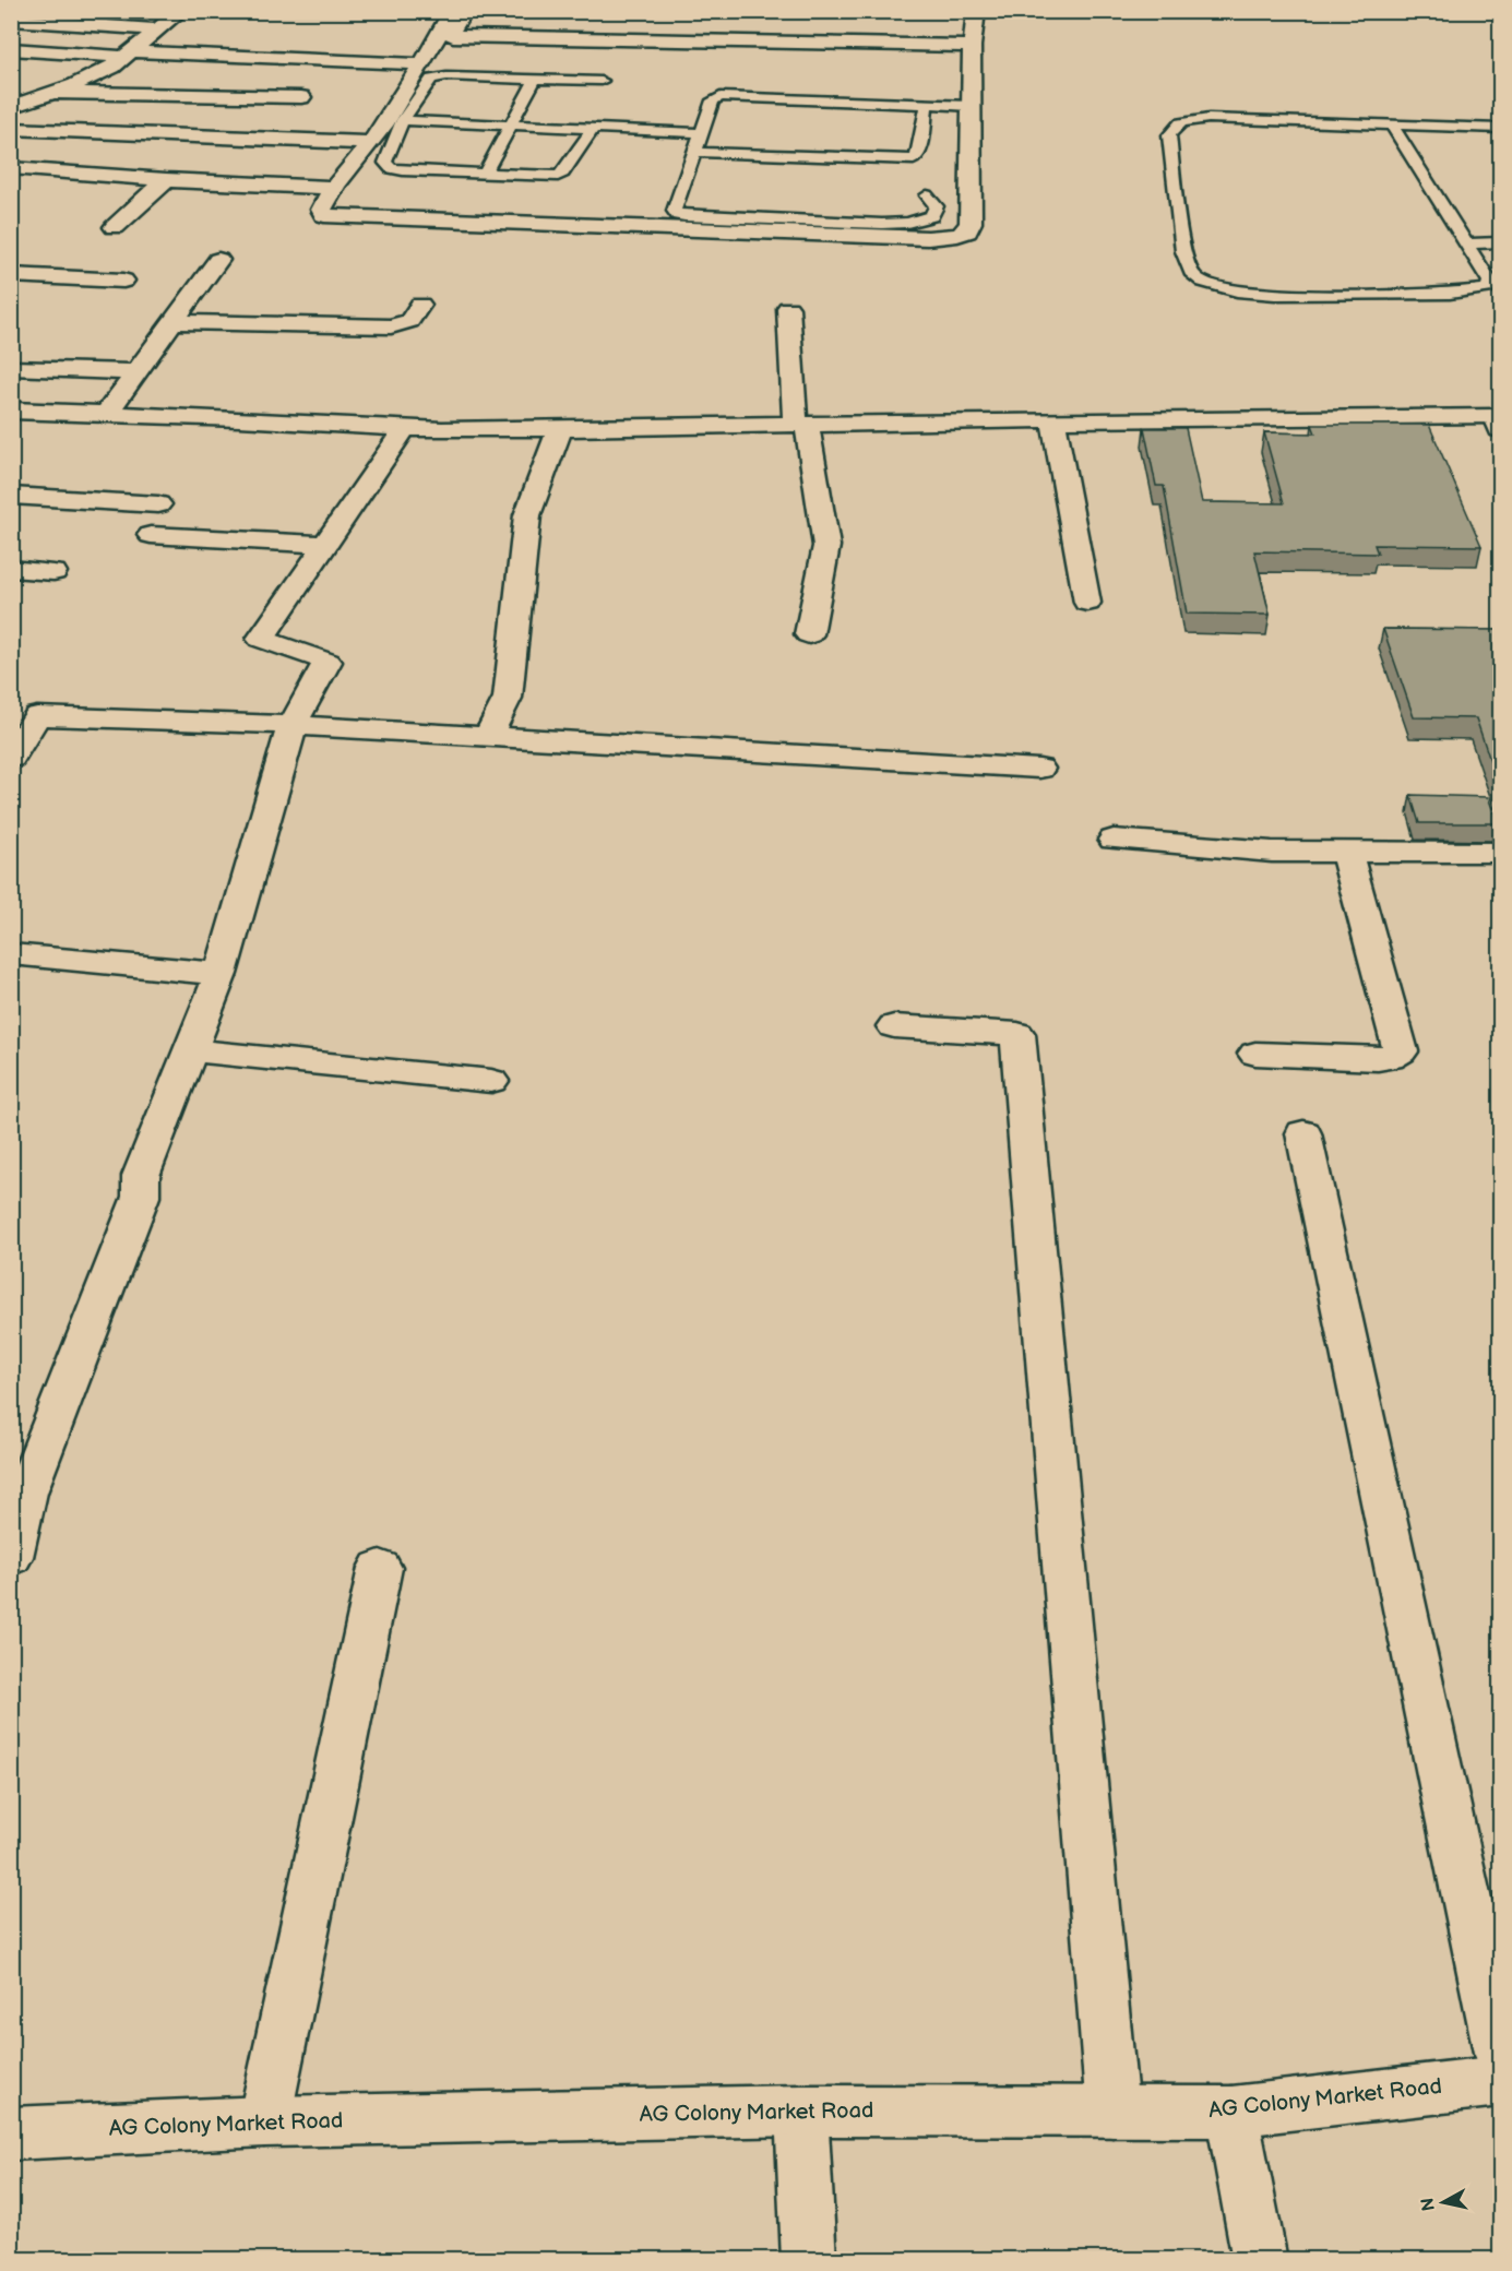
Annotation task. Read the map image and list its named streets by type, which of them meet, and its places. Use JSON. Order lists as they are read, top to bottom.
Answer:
{
  "streets": {
    "street": ["AG Colony Market Road"]
  },
  "north": "left"
}
